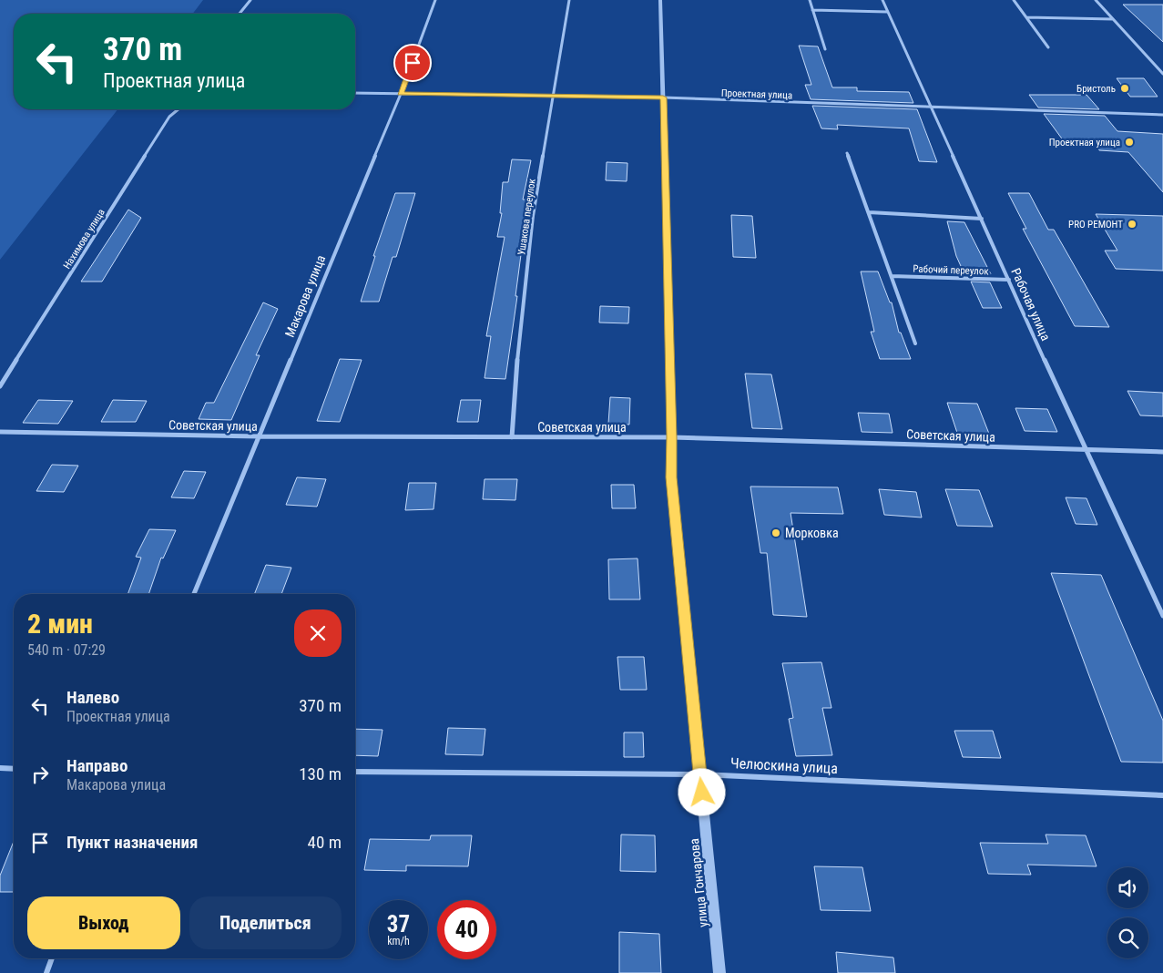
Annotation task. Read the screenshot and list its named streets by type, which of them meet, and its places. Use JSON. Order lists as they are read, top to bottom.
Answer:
{
  "streets": {
    "street": [
      "Проектная улица",
      "Ушакова переулок",
      "Нахимова улица",
      "Рабочий переулок",
      "Макарова улица",
      "Рабочая улица",
      "Советская улица",
      "Челюскина улица",
      "улица Гончарова"
    ]
  },
  "crossings": [
    ["Проектная улица", "Ушакова переулок"],
    ["Проектная улица", "Макарова улица"],
    ["Проектная улица", "Рабочая улица"],
    ["Проектная улица", "улица Гончарова"],
    ["Ушакова переулок", "Советская улица"],
    ["Рабочий переулок", "Рабочая улица"],
    ["Макарова улица", "Советская улица"],
    ["Рабочая улица", "Советская улица"],
    ["Советская улица", "улица Гончарова"],
    ["Челюскина улица", "улица Гончарова"]
  ],
  "places": [
    "Бристоль",
    "Проектная улица",
    "PRO РЕМОНТ",
    "Морковка"
  ],
  "page": {
    "turn": ["370 m", "Проектная улица"],
    "heading": ["2 мин", "540 m · 07:29"],
    "list": [
      {
        "name": "Налево",
        "note": "Проектная улица",
        "value": "370 m"
      },
      {
        "name": "Направо",
        "note": "Макарова улица",
        "value": "130 m"
      },
      {
        "name": "Пункт назначения",
        "value": "40 m"
      }
    ],
    "buttons": ["Выход", "Поделиться"],
    "speed": "37 km/h",
    "limit": "40"
  }
}
